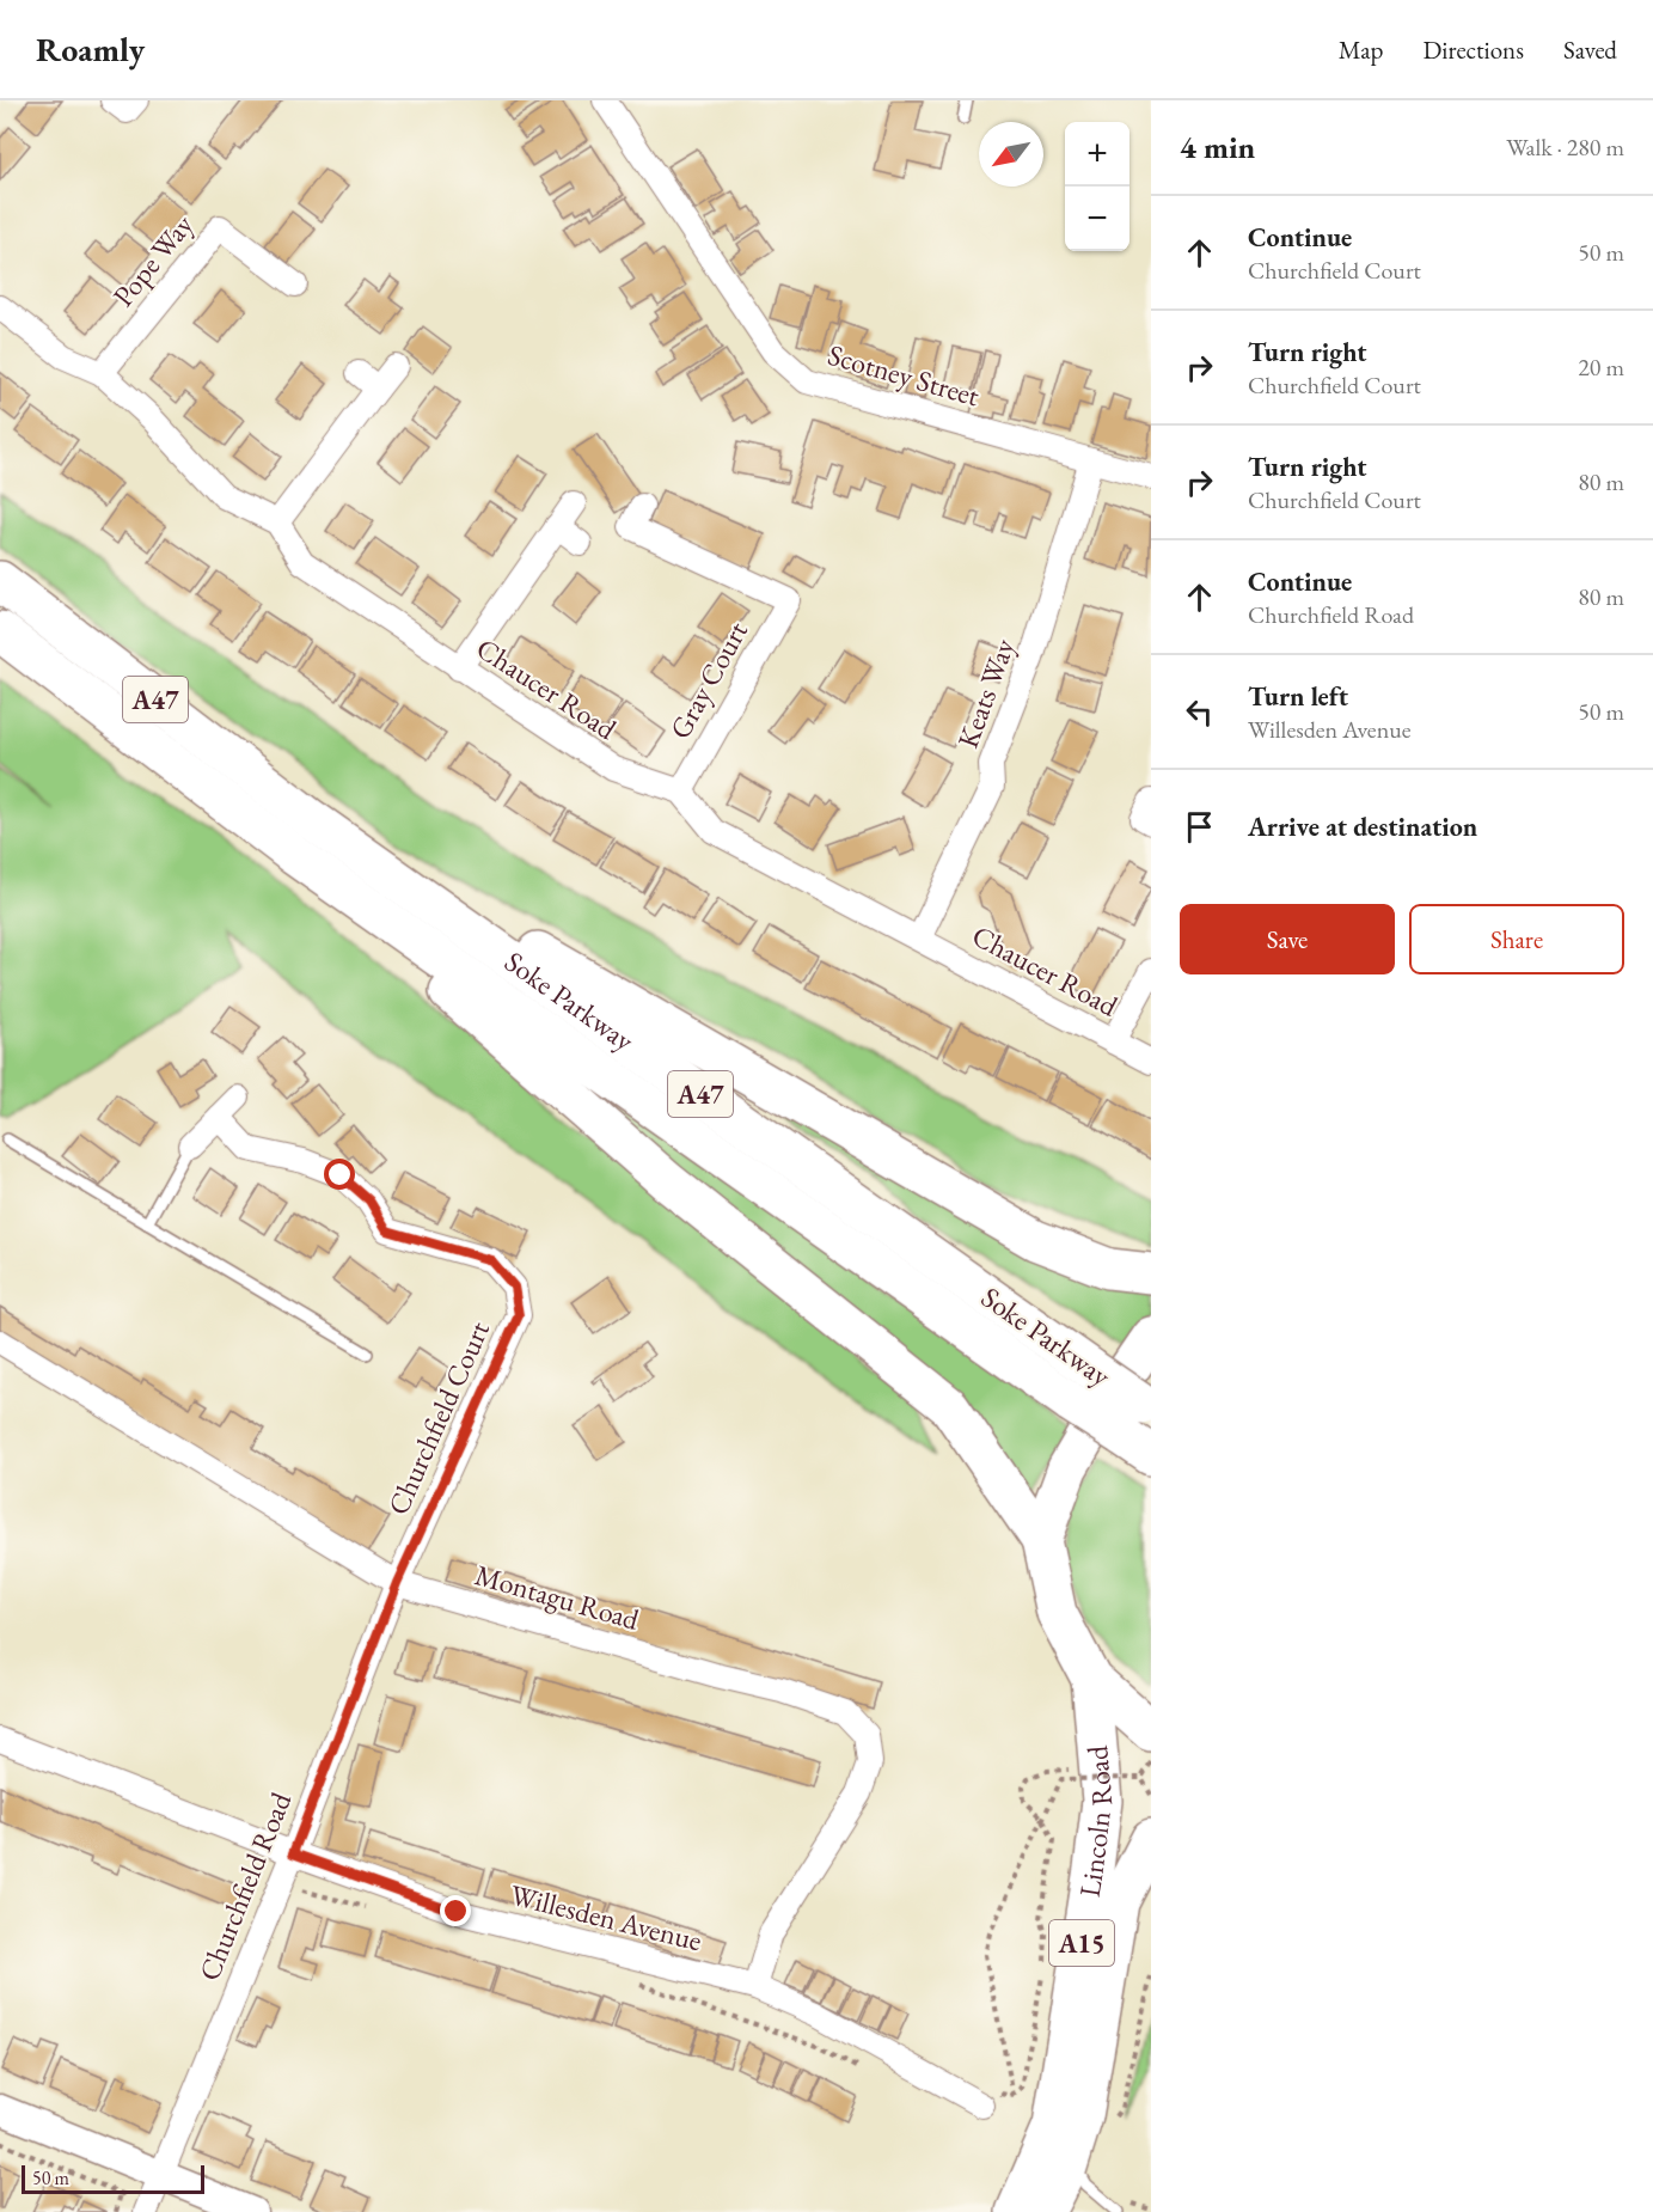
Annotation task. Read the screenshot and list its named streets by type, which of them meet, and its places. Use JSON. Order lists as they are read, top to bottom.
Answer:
{
  "streets": {
    "highway": [
      "A47",
      "Soke Parkway",
      "Lincoln Road",
      "A15"
    ],
    "street": [
      "Pope Way",
      "Scotney Street",
      "Gray Court",
      "Chaucer Road",
      "Keats Way",
      "Churchfield Court",
      "Montagu Road",
      "Churchfield Road",
      "Willesden Avenue"
    ]
  },
  "crossings": [
    ["Scotney Street", "Keats Way"],
    ["Gray Court", "Chaucer Road"],
    ["Chaucer Road", "Keats Way"],
    ["A47", "Soke Parkway"],
    ["Churchfield Court", "Montagu Road"],
    ["Churchfield Court", "Churchfield Road"],
    ["Montagu Road", "Churchfield Road"],
    ["Montagu Road", "Willesden Avenue"],
    ["Churchfield Road", "Willesden Avenue"]
  ],
  "scale_bar": "50 m",
  "north": "bottom left",
  "page": {
    "header": "Roamly",
    "nav": ["Map", "Directions", "Saved"],
    "heading": ["4 min", "Walk · 280 m"],
    "map_buttons": ["+", "−"],
    "list": [
      ["Continue", "Churchfield Court", "50 m"],
      ["Turn right", "Churchfield Court", "20 m"],
      ["Turn right", "Churchfield Court", "80 m"],
      ["Continue", "Churchfield Road", "80 m"],
      ["Turn left", "Willesden Avenue", "50 m"],
      "Arrive at destination"
    ],
    "buttons": ["Save", "Share"],
    "scale": "50 m"
  }
}
